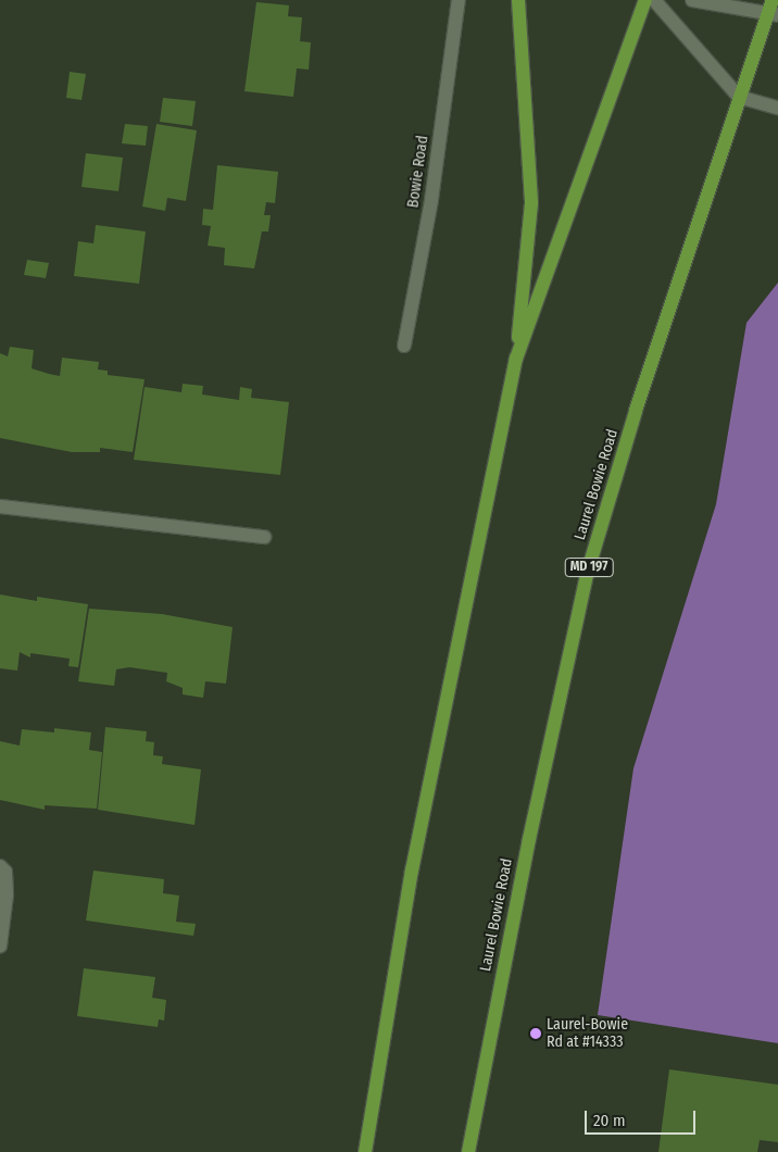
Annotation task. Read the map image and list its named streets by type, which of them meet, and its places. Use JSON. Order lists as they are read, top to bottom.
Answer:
{
  "streets": {
    "main road": ["Laurel Bowie Road", "MD 197"],
    "street": ["Bowie Road"]
  },
  "places": ["Laurel-Bowie Rd at #14333"],
  "scale_bar": "20 m"
}
